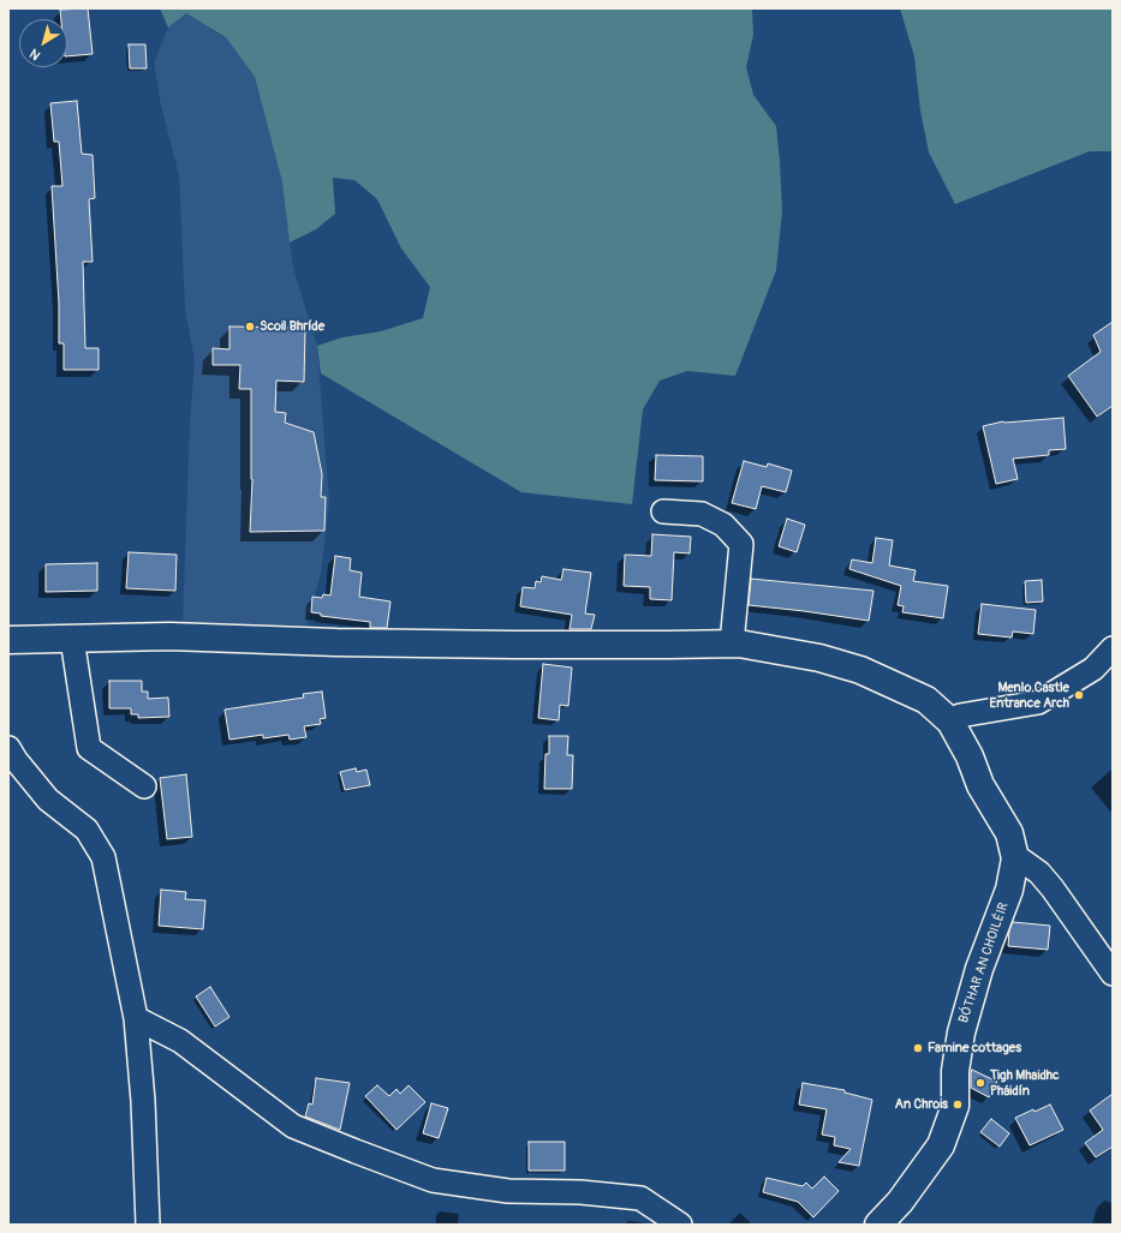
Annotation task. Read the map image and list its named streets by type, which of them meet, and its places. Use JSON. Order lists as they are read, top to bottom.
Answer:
{
  "streets": {
    "street": ["BÓTHAR AN CHOILÉIR"]
  },
  "places": [
    "Scoil Bhríde",
    "Menlo Castle Entrance Arch",
    "Famine cottages",
    "Tigh Mhaidhc Pháidín",
    "An Chrois"
  ],
  "north": "bottom left"
}
